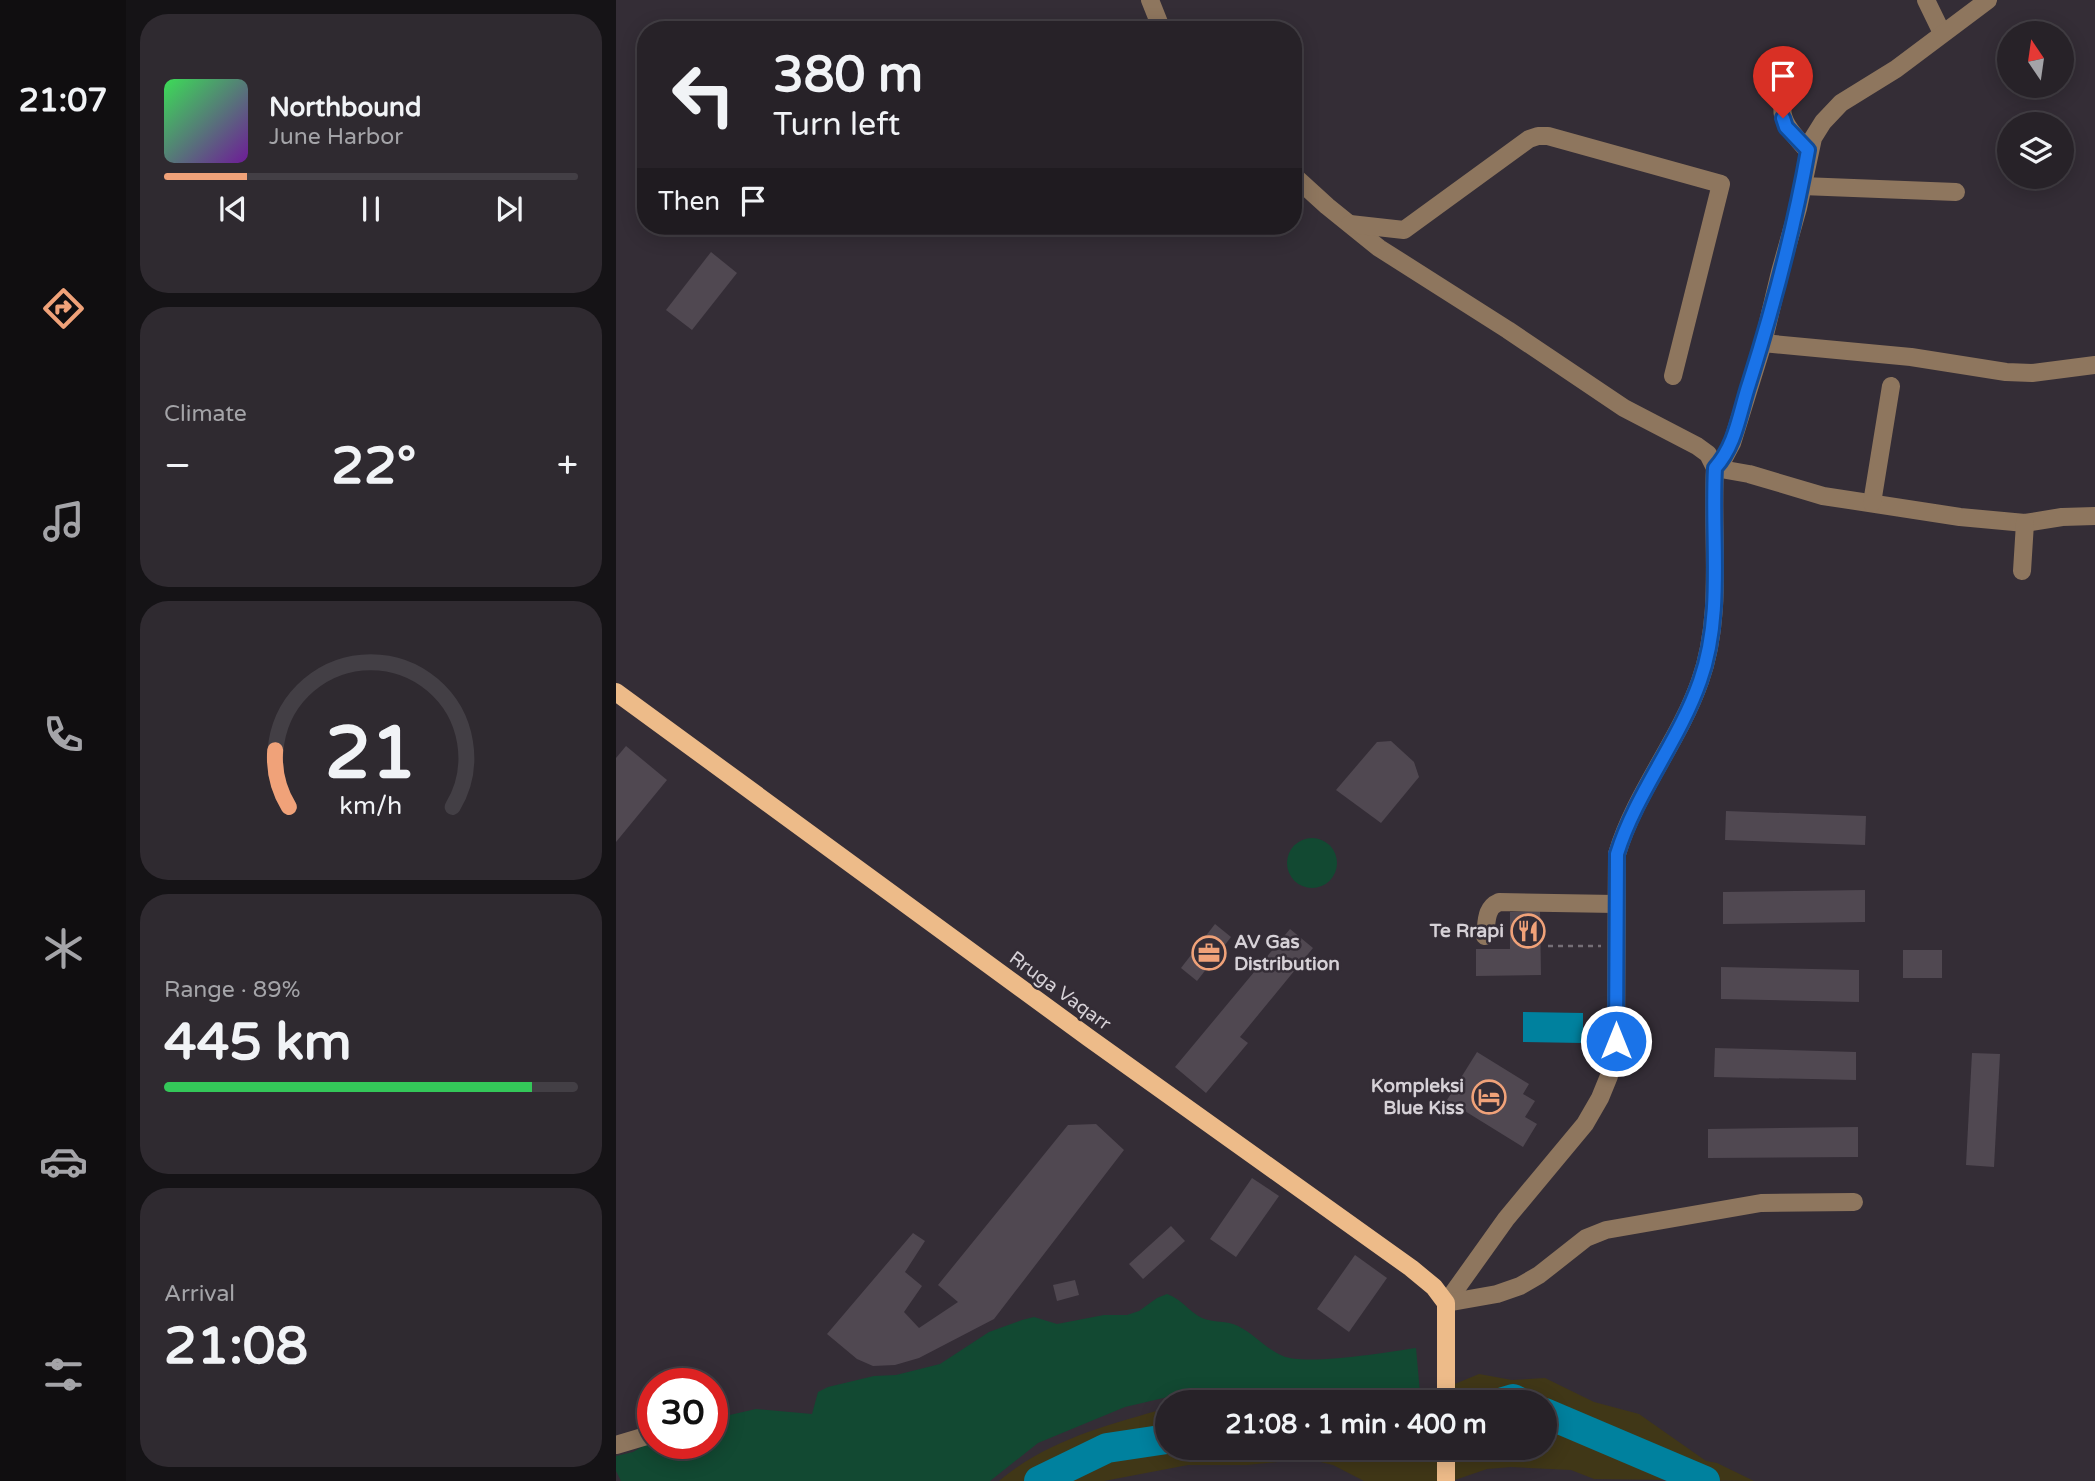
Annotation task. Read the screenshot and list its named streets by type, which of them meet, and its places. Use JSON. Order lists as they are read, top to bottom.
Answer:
{
  "streets": {
    "main road": ["Rruga Vaqarr"]
  },
  "places": {
    "restaurant": ["Te Rrapi"],
    "office": ["AV Gas Distribution"],
    "hotel": ["Kompleksi Blue Kiss"]
  },
  "north": "top",
  "page": {
    "tabs": "21:07",
    "turn": ["380 m", "Turn left"],
    "song": ["Northbound", "June Harbor"],
    "then": "Then",
    "tile": [
      "Climate",
      ["Range · 89%", "445 km"],
      ["Arrival", "21:08"]
    ],
    "heat": ["−", "22°", "+"],
    "limit": "30",
    "trip": "21:08 · 1 min · 400 m",
    "gauge": ["21", "km/h"]
  }
}
